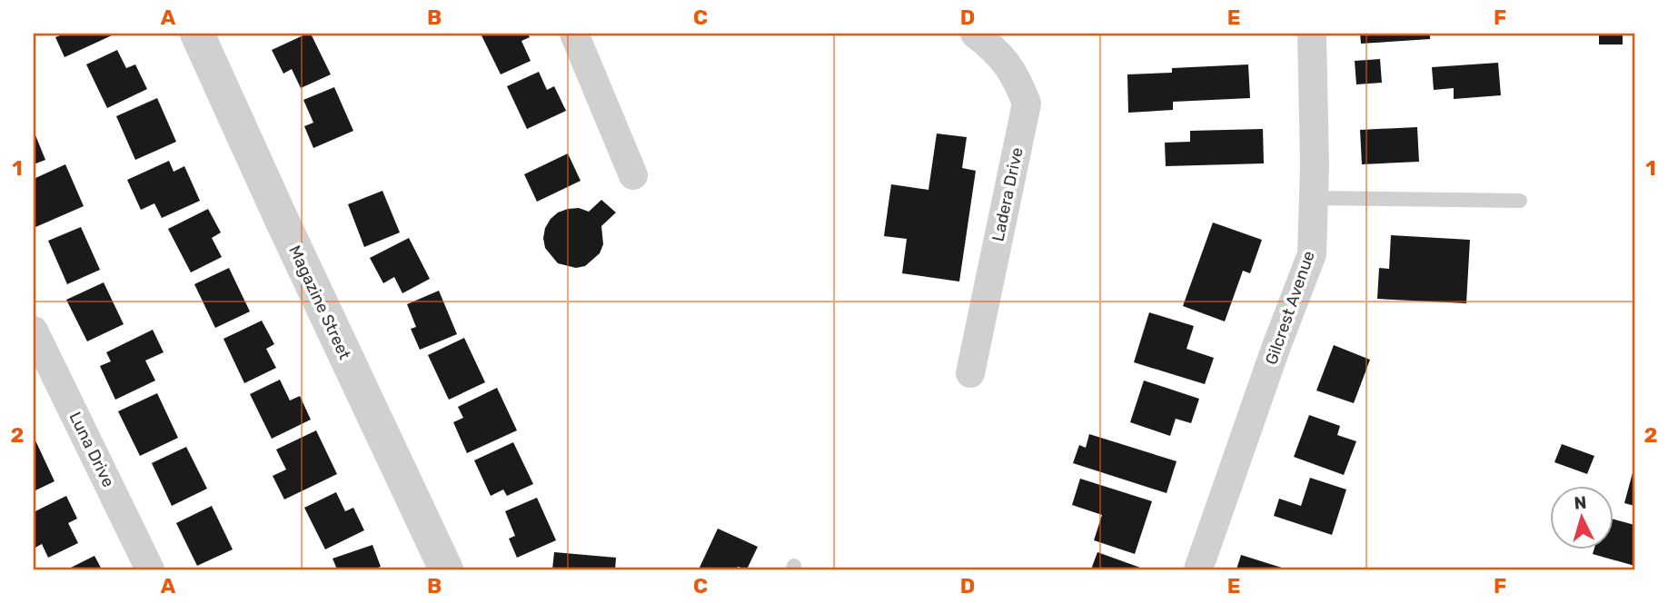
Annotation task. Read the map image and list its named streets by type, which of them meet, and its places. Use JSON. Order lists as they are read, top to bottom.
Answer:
{
  "streets": {
    "street": [
      "Ladera Drive",
      "Magazine Street",
      "Gilcrest Avenue",
      "Luna Drive"
    ]
  },
  "north": "top",
  "grid": {
    "columns": [
      "A",
      "B",
      "C",
      "D",
      "E",
      "F"
    ],
    "rows": ["1", "2"]
  }
}
